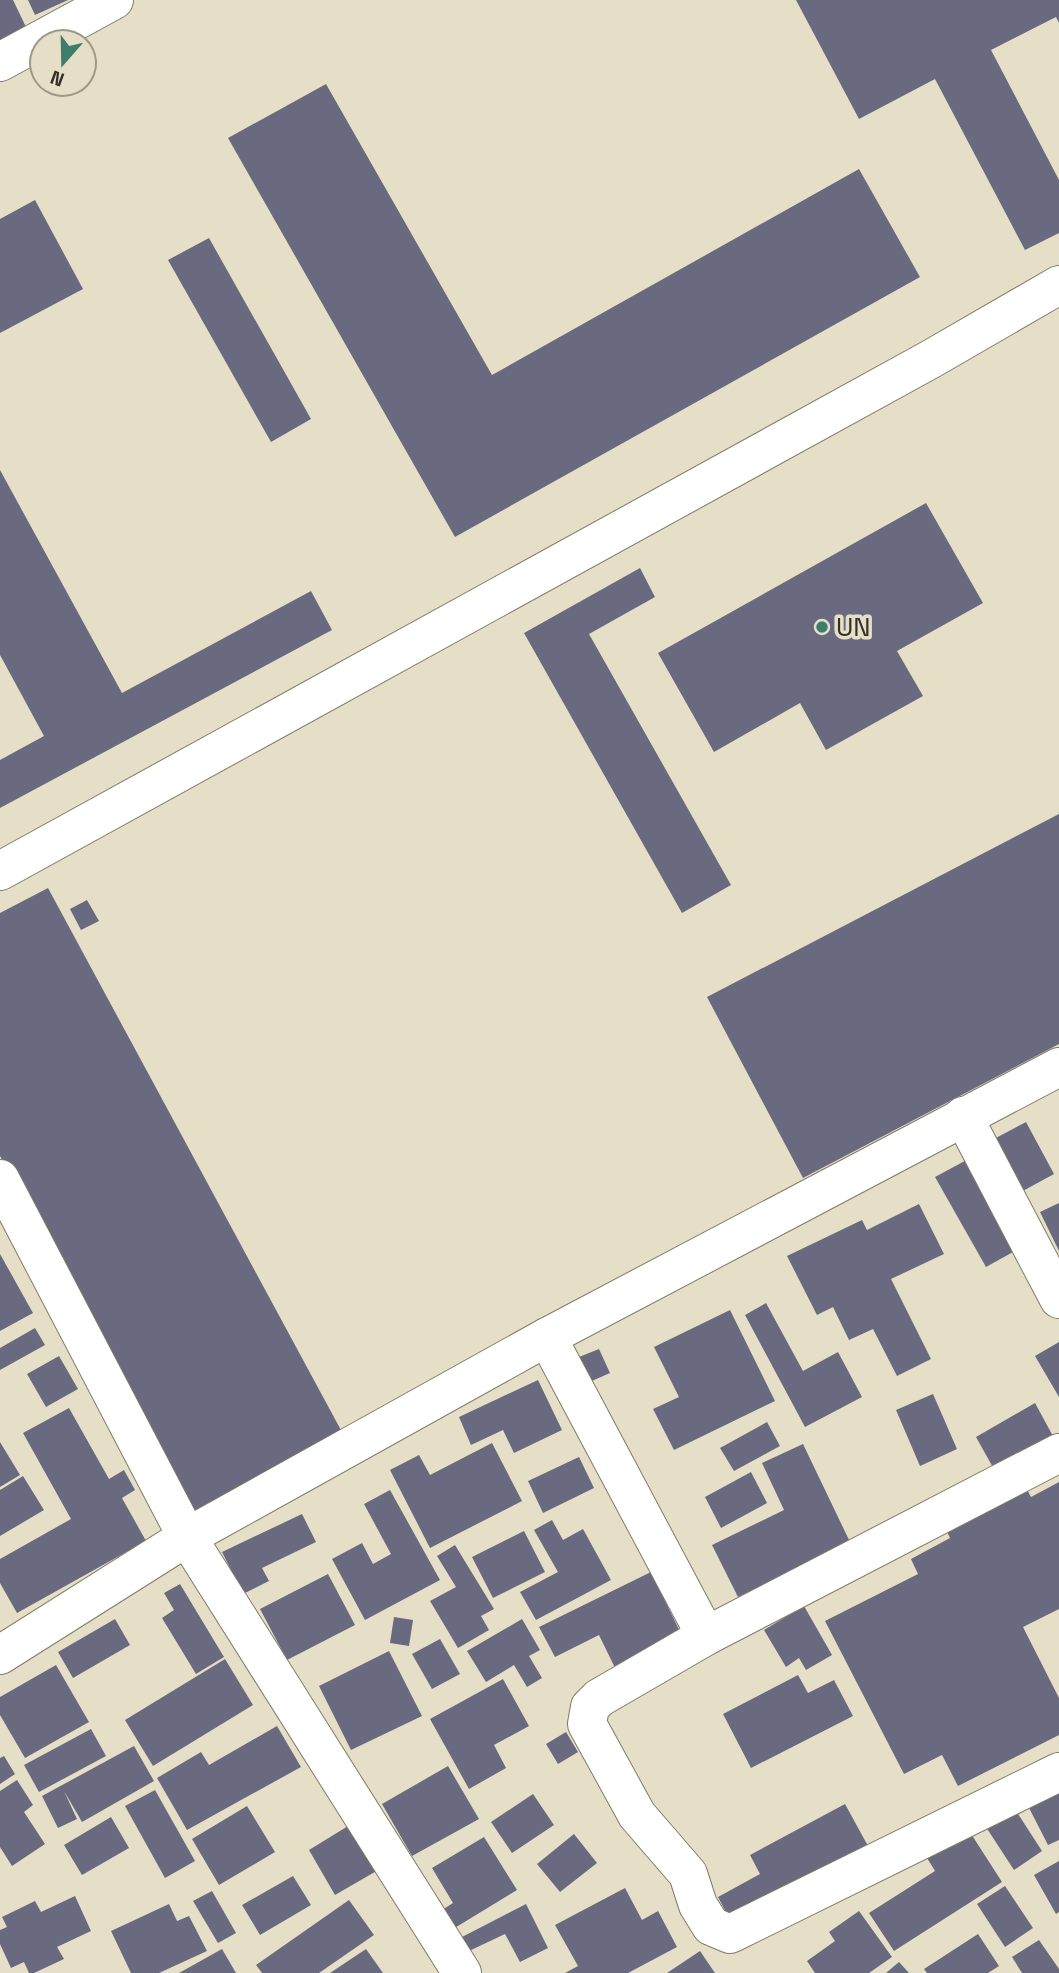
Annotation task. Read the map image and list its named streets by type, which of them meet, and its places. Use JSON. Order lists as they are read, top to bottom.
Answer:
{
  "places": ["UN"],
  "north": "bottom"
}
